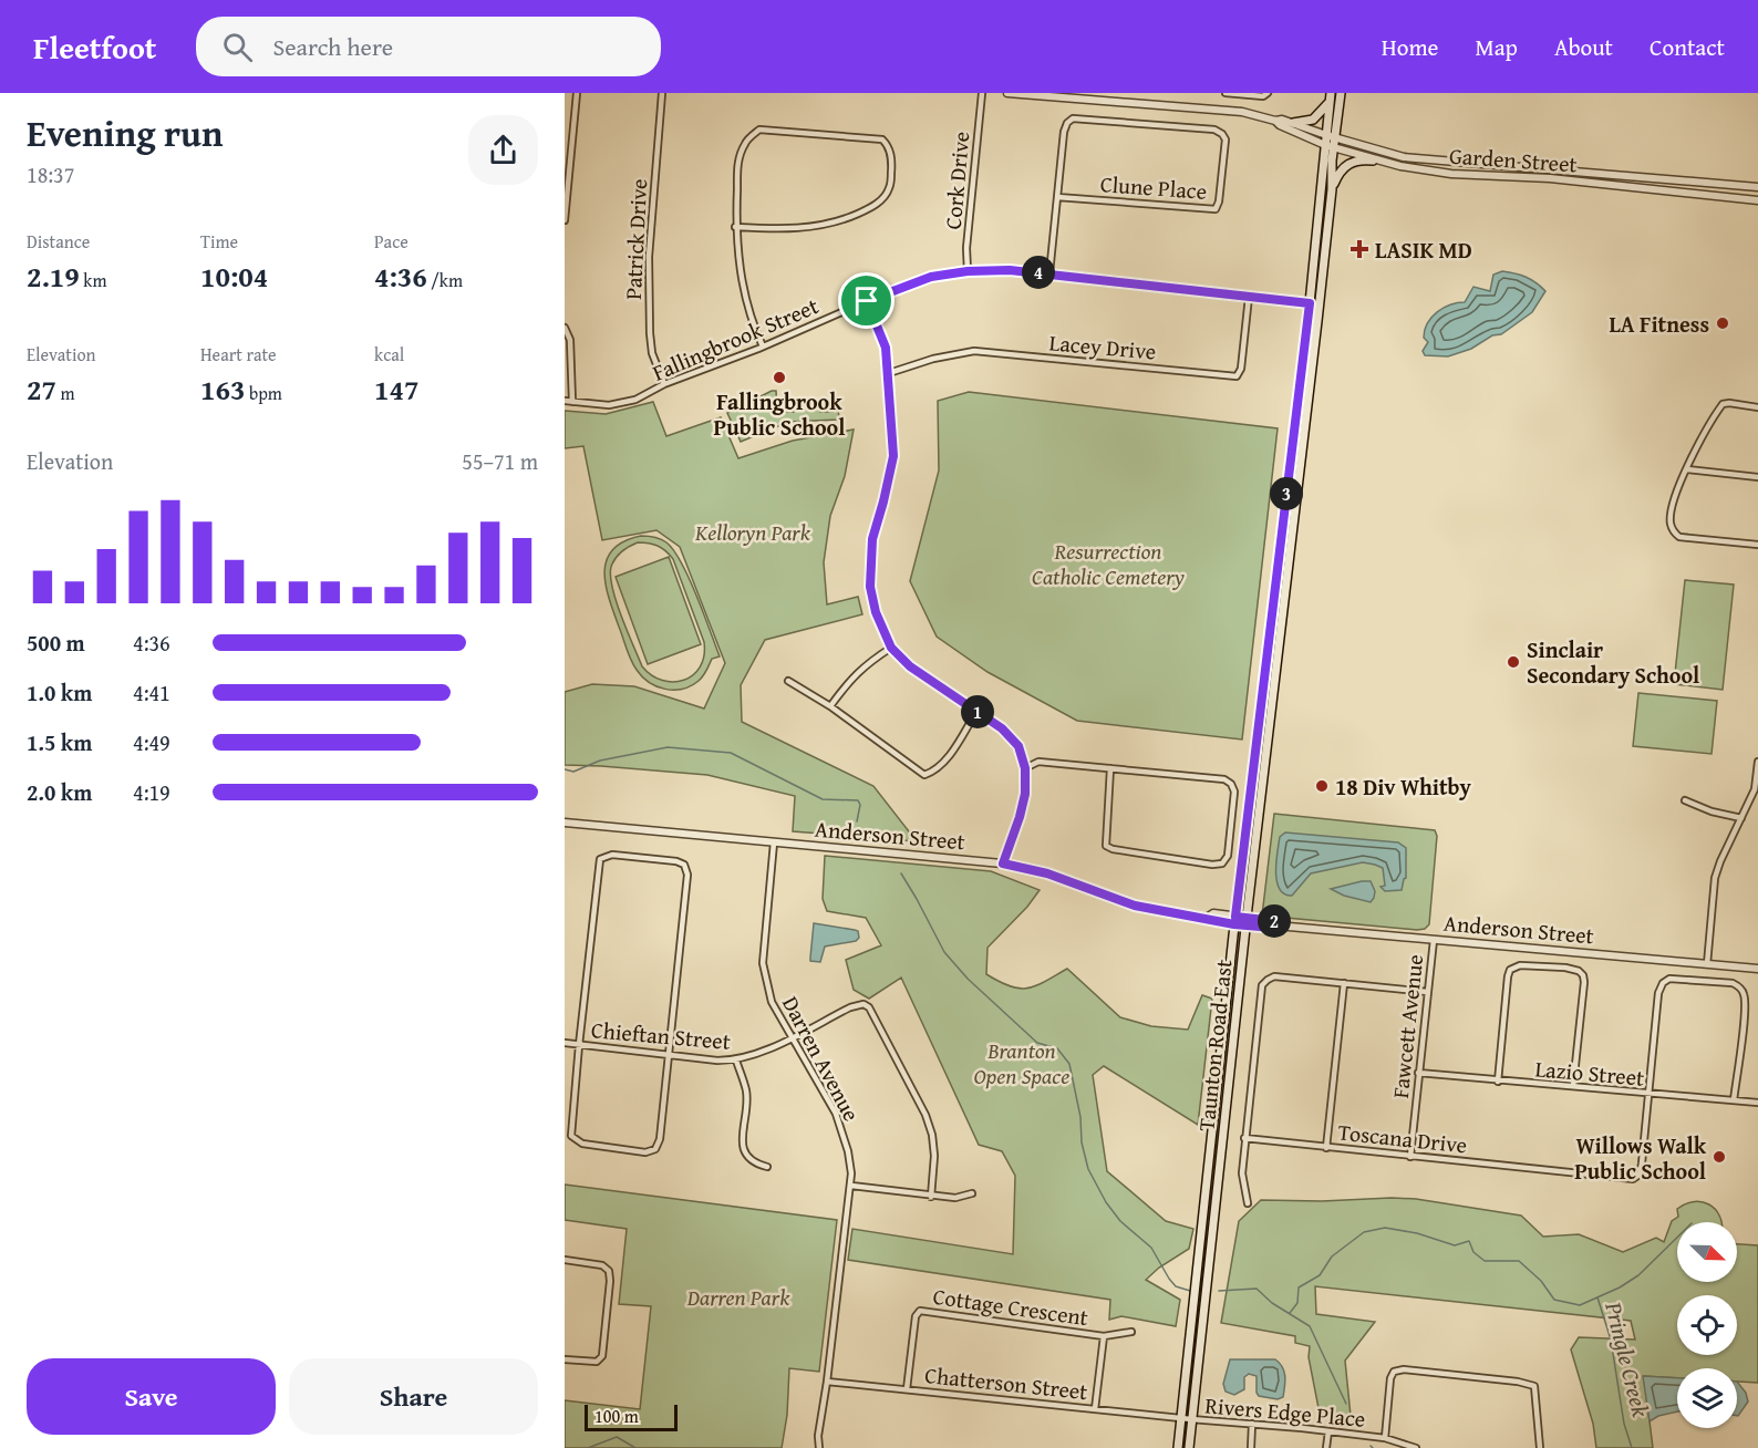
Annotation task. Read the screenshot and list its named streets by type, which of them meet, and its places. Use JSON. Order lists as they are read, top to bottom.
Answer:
{
  "streets": {
    "main road": ["Taunton Road East"],
    "street": [
      "Garden Street",
      "Cork Drive",
      "Clune Place",
      "Patrick Drive",
      "Fallingbrook Street",
      "Lacey Drive",
      "Anderson Street",
      "Fawcett Avenue",
      "Chieftan Street",
      "Darren Avenue",
      "Lazio Street",
      "Toscana Drive",
      "Cottage Crescent",
      "Chatterson Street",
      "Rivers Edge Place"
    ]
  },
  "crossings": [
    ["Garden Street", "Taunton Road East"],
    ["Cork Drive", "Fallingbrook Street"],
    ["Clune Place", "Fallingbrook Street"],
    ["Patrick Drive", "Fallingbrook Street"],
    ["Fallingbrook Street", "Lacey Drive"],
    ["Fallingbrook Street", "Taunton Road East"],
    ["Anderson Street", "Fawcett Avenue"],
    ["Anderson Street", "Taunton Road East"],
    ["Anderson Street", "Darren Avenue"],
    ["Fawcett Avenue", "Lazio Street"],
    ["Fawcett Avenue", "Toscana Drive"],
    ["Chieftan Street", "Darren Avenue"],
    ["Taunton Road East", "Chatterson Street"],
    ["Taunton Road East", "Rivers Edge Place"],
    ["Darren Avenue", "Chatterson Street"],
    ["Lazio Street", "Toscana Drive"],
    ["Cottage Crescent", "Chatterson Street"],
    ["Chatterson Street", "Rivers Edge Place"]
  ],
  "water": ["Pringle Creek"],
  "parks": [
    "Kelloryn Park",
    "Resurrection Catholic Cemetery",
    "Branton Open Space",
    "Darren Park"
  ],
  "places": {
    "health": ["LASIK MD"],
    "other": [
      "LA Fitness",
      "Fallingbrook Public School",
      "Sinclair Secondary School",
      "18 Div Whitby",
      "Willows Walk Public School"
    ]
  },
  "scale_bar": "100 m",
  "north": "bottom right",
  "page": {
    "header": "Fleetfoot",
    "search": "Search here",
    "nav": [
      "Home",
      "Map",
      "About",
      "Contact"
    ],
    "heading": ["Evening run", "18:37"],
    "stats": [
      ["Distance", "2.19 km"],
      ["Time", "10:04"],
      ["Pace", "4:36 /km"],
      ["Elevation", "27 m"],
      ["Heart rate", "163 bpm"],
      ["kcal", "147"]
    ],
    "pins": [
      "4",
      "3",
      "1",
      "2"
    ],
    "chart": ["Elevation", "55–71 m"],
    "list": [
      {
        "name": "500 m",
        "note": "4:36"
      },
      {
        "name": "1.0 km",
        "note": "4:41"
      },
      {
        "name": "1.5 km",
        "note": "4:49"
      },
      {
        "name": "2.0 km",
        "note": "4:19"
      }
    ],
    "buttons": ["Save", "Share"],
    "scale": "100 m"
  }
}
